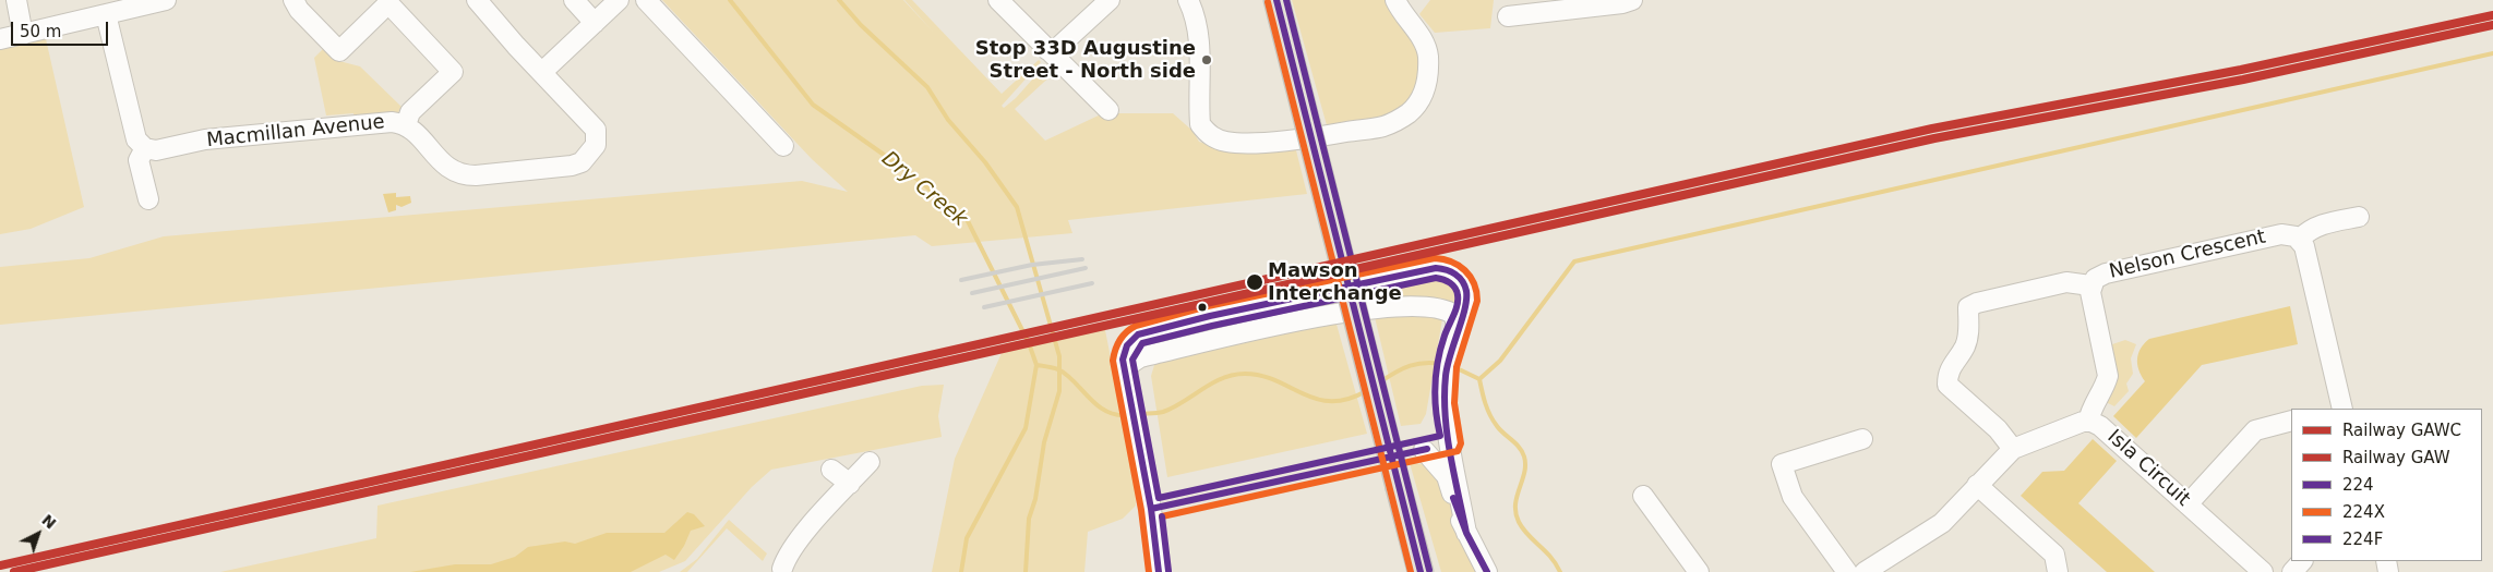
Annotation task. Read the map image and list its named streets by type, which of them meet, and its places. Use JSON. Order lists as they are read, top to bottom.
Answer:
{
  "streets": {
    "street": ["Macmillan Avenue", "Nelson Crescent", "Isla Circuit"]
  },
  "crossings": [
    ["Nelson Crescent", "Isla Circuit"]
  ],
  "water": ["Dry Creek"],
  "places": ["Stop 33D Augustine Street - North side", "Mawson Interchange"],
  "lines": [
    "transit line 224",
    "transit line 224F",
    "transit line 224X",
    "rail line GAWC",
    "rail line GAW"
  ],
  "legend": [
    "Railway GAWC",
    "Railway GAW",
    "224",
    "224X",
    "224F"
  ],
  "scale_bar": "50 m",
  "north": "top right"
}
